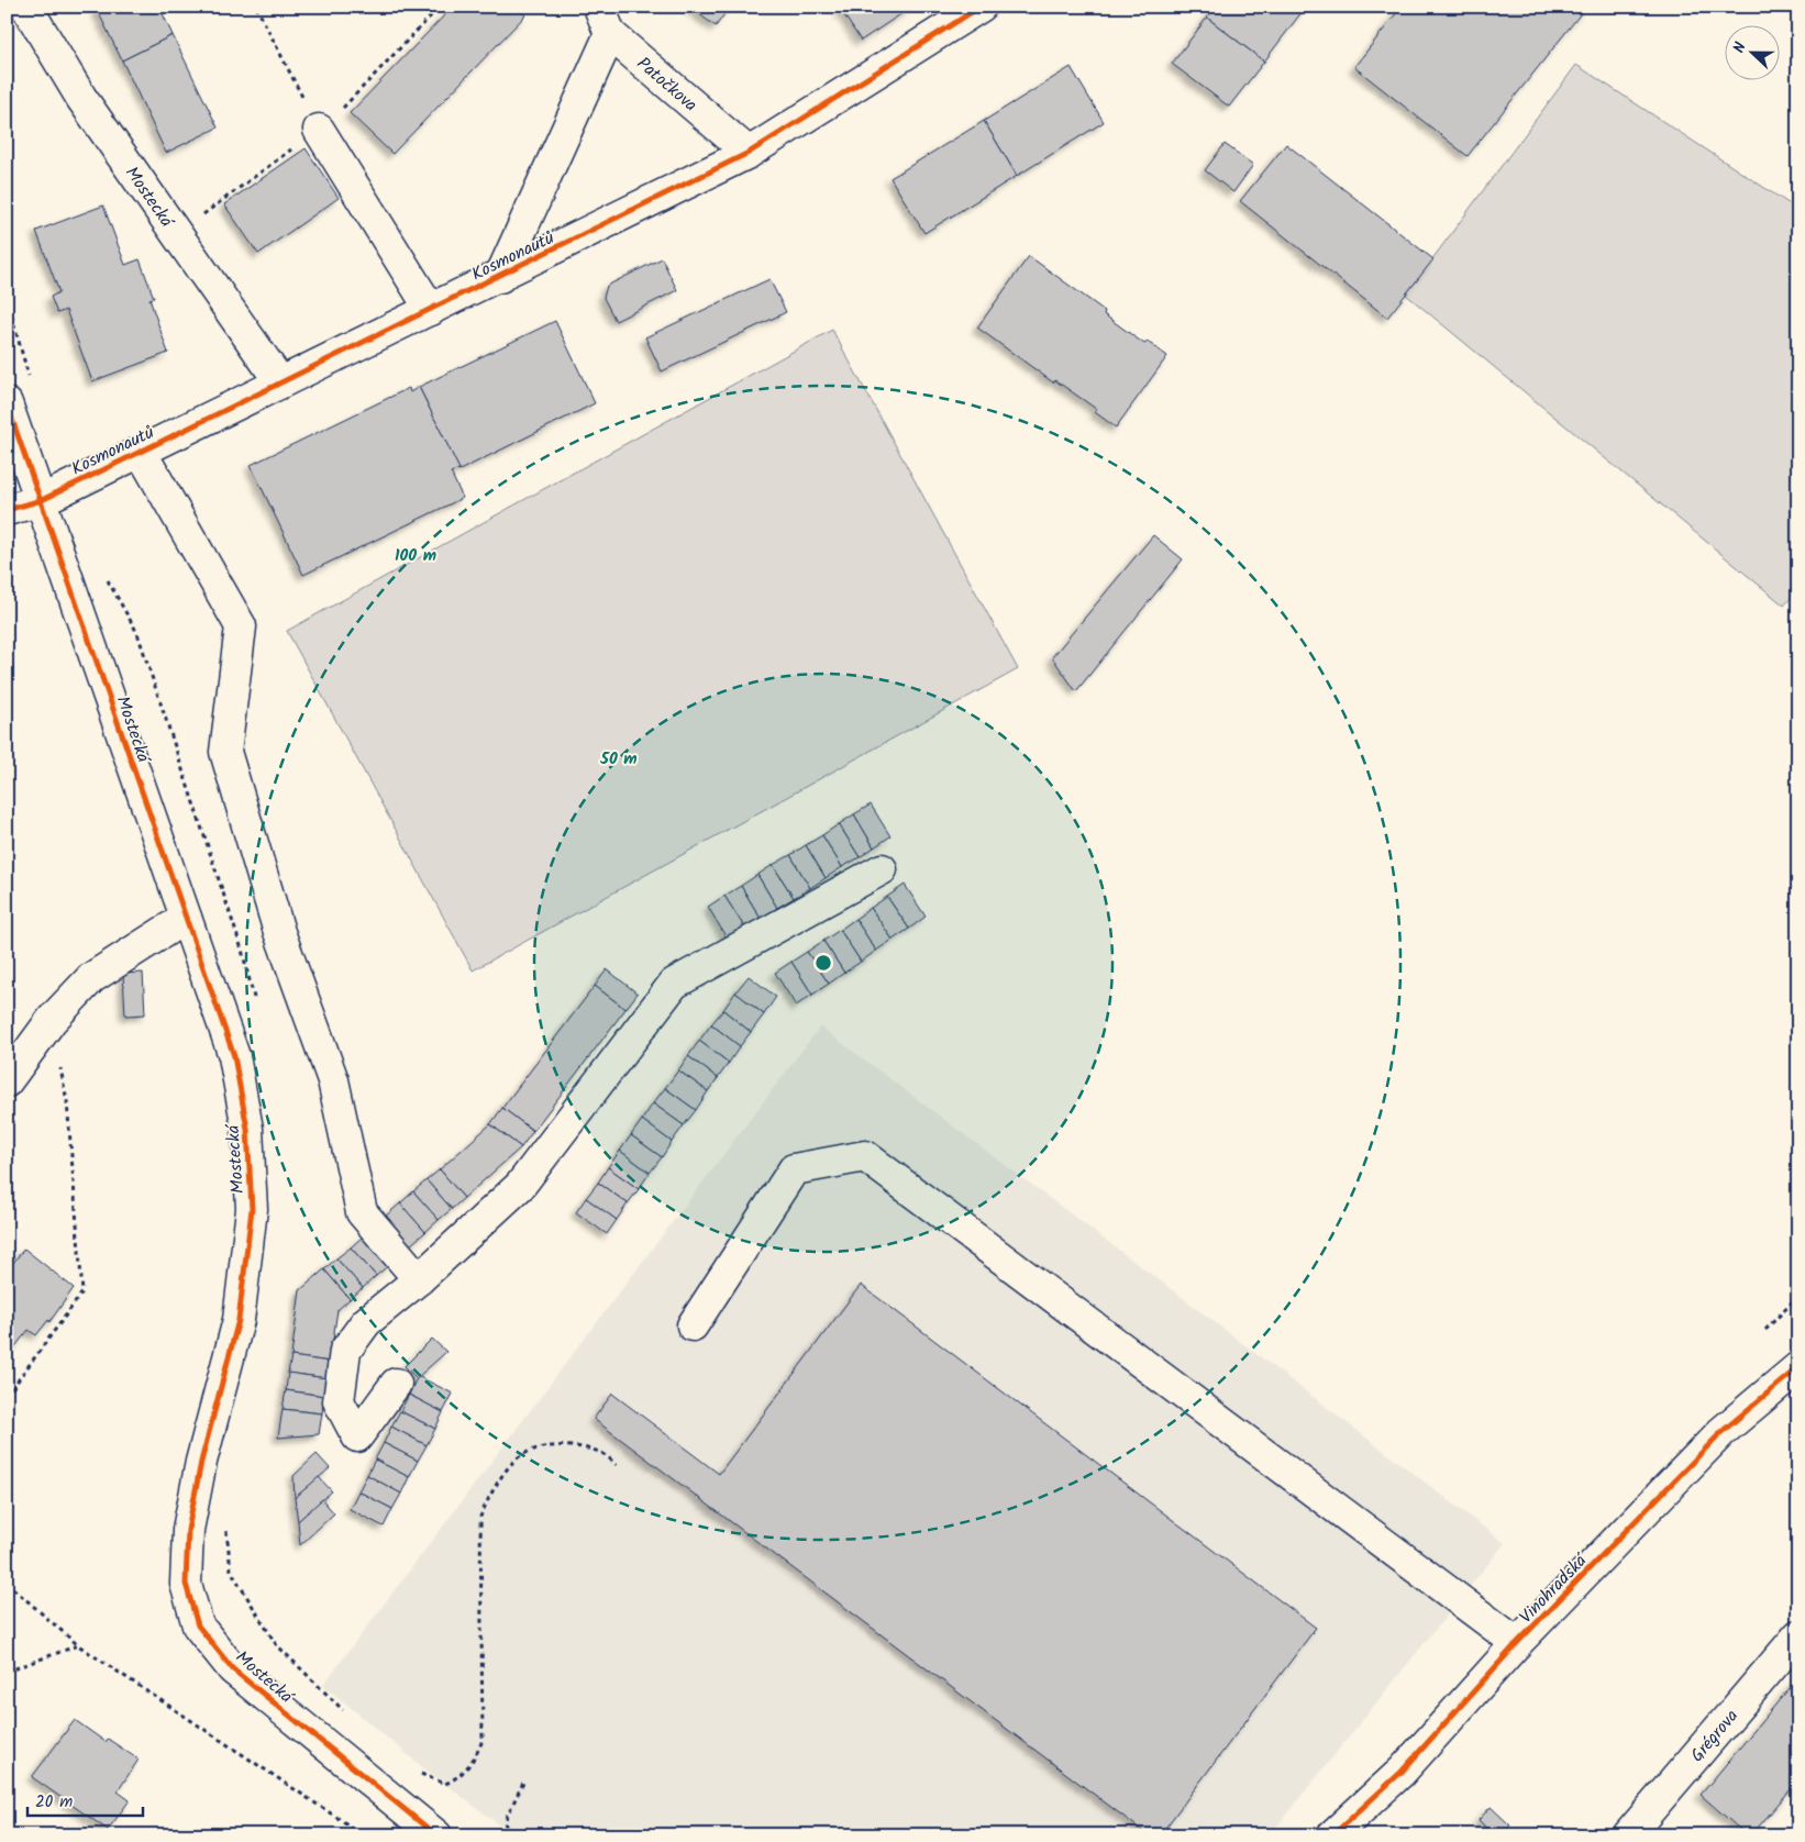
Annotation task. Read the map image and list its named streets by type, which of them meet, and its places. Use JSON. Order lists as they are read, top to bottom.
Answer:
{
  "streets": {
    "street": [
      "Patočkova",
      "Mostecká",
      "Kosmonautů",
      "Vinohradská",
      "Grégrova"
    ]
  },
  "crossings": [
    ["Patočkova", "Kosmonautů"],
    ["Mostecká", "Kosmonautů"]
  ],
  "scale_bar": "20 m",
  "north": "left",
  "rings": ["100 m", "50 m"]
}
